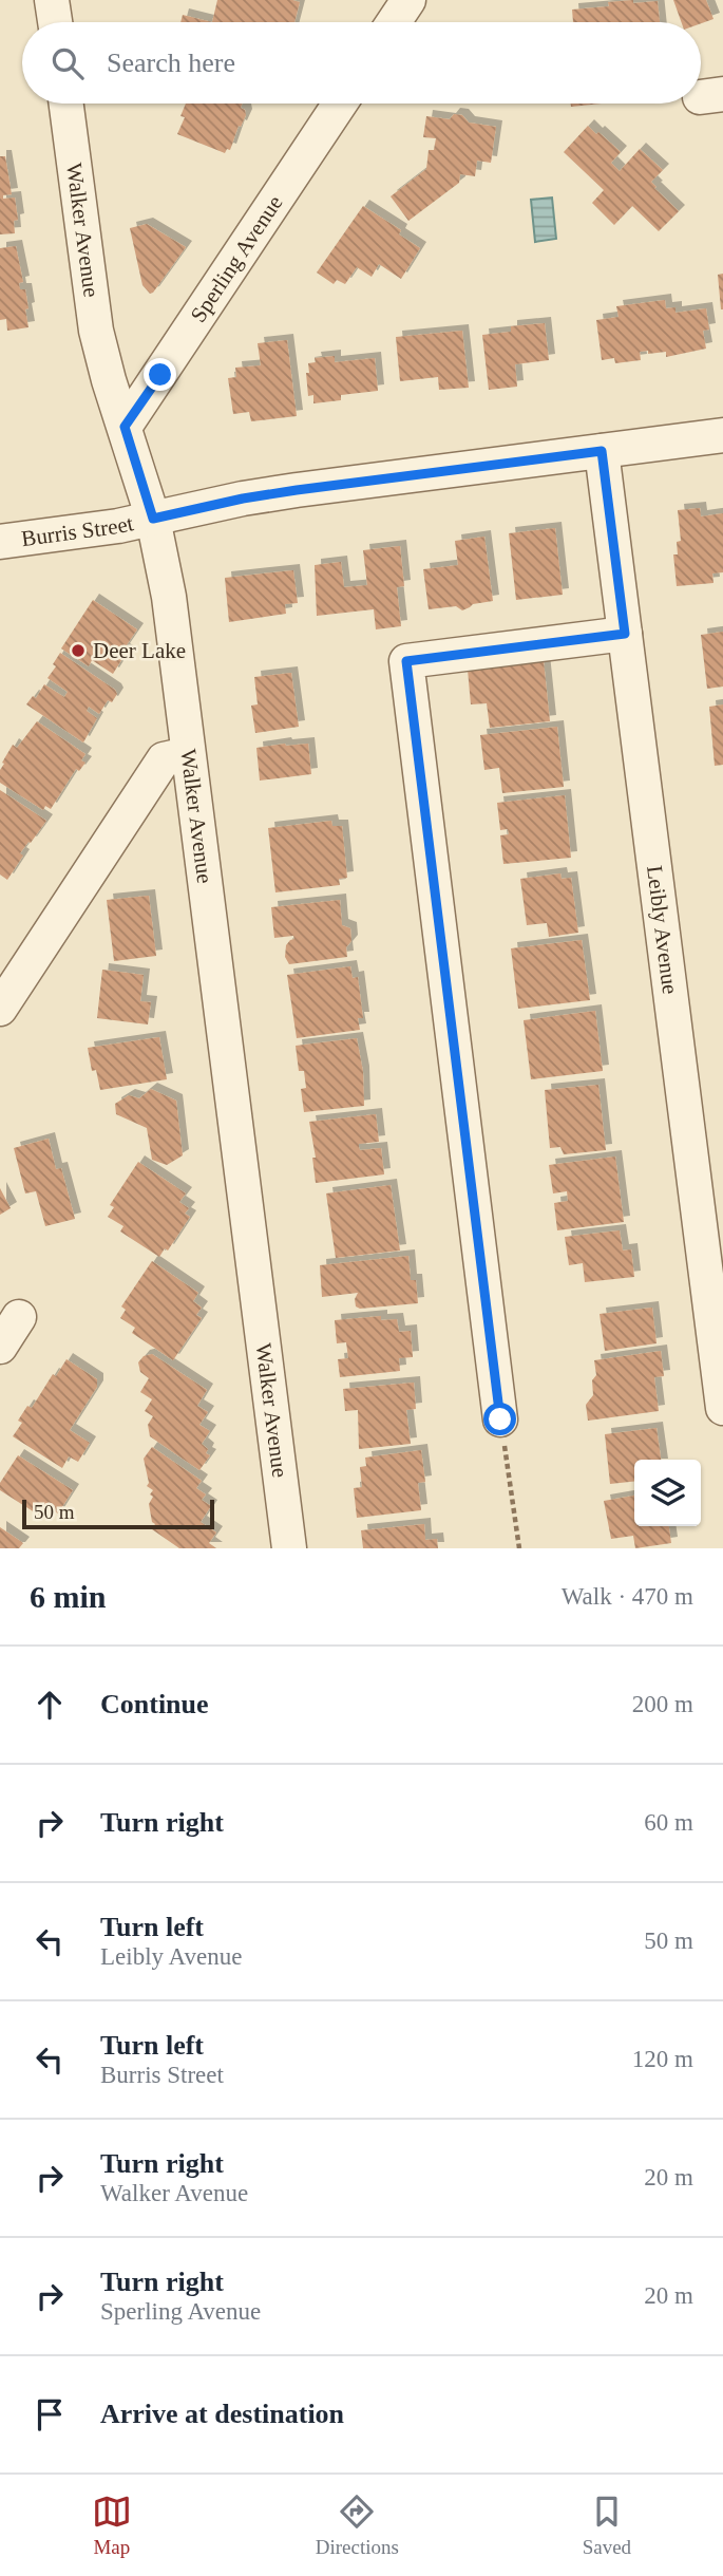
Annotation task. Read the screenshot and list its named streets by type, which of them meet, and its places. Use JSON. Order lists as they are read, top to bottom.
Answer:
{
  "streets": {
    "street": [
      "Walker Avenue",
      "Sperling Avenue",
      "Burris Street",
      "Leibly Avenue"
    ]
  },
  "crossings": [
    ["Walker Avenue", "Sperling Avenue"],
    ["Walker Avenue", "Burris Street"],
    ["Burris Street", "Leibly Avenue"]
  ],
  "places": ["Deer Lake"],
  "scale_bar": "50 m",
  "page": {
    "search": "Search here",
    "scale": "50 m",
    "heading": ["6 min", "Walk · 470 m"],
    "list": [
      ["Continue", "200 m"],
      ["Turn right", "60 m"],
      ["Turn left", "Leibly Avenue", "50 m"],
      ["Turn left", "Burris Street", "120 m"],
      ["Turn right", "Walker Avenue", "20 m"],
      ["Turn right", "Sperling Avenue", "20 m"],
      "Arrive at destination"
    ],
    "nav": ["Map", "Directions", "Saved"]
  }
}
